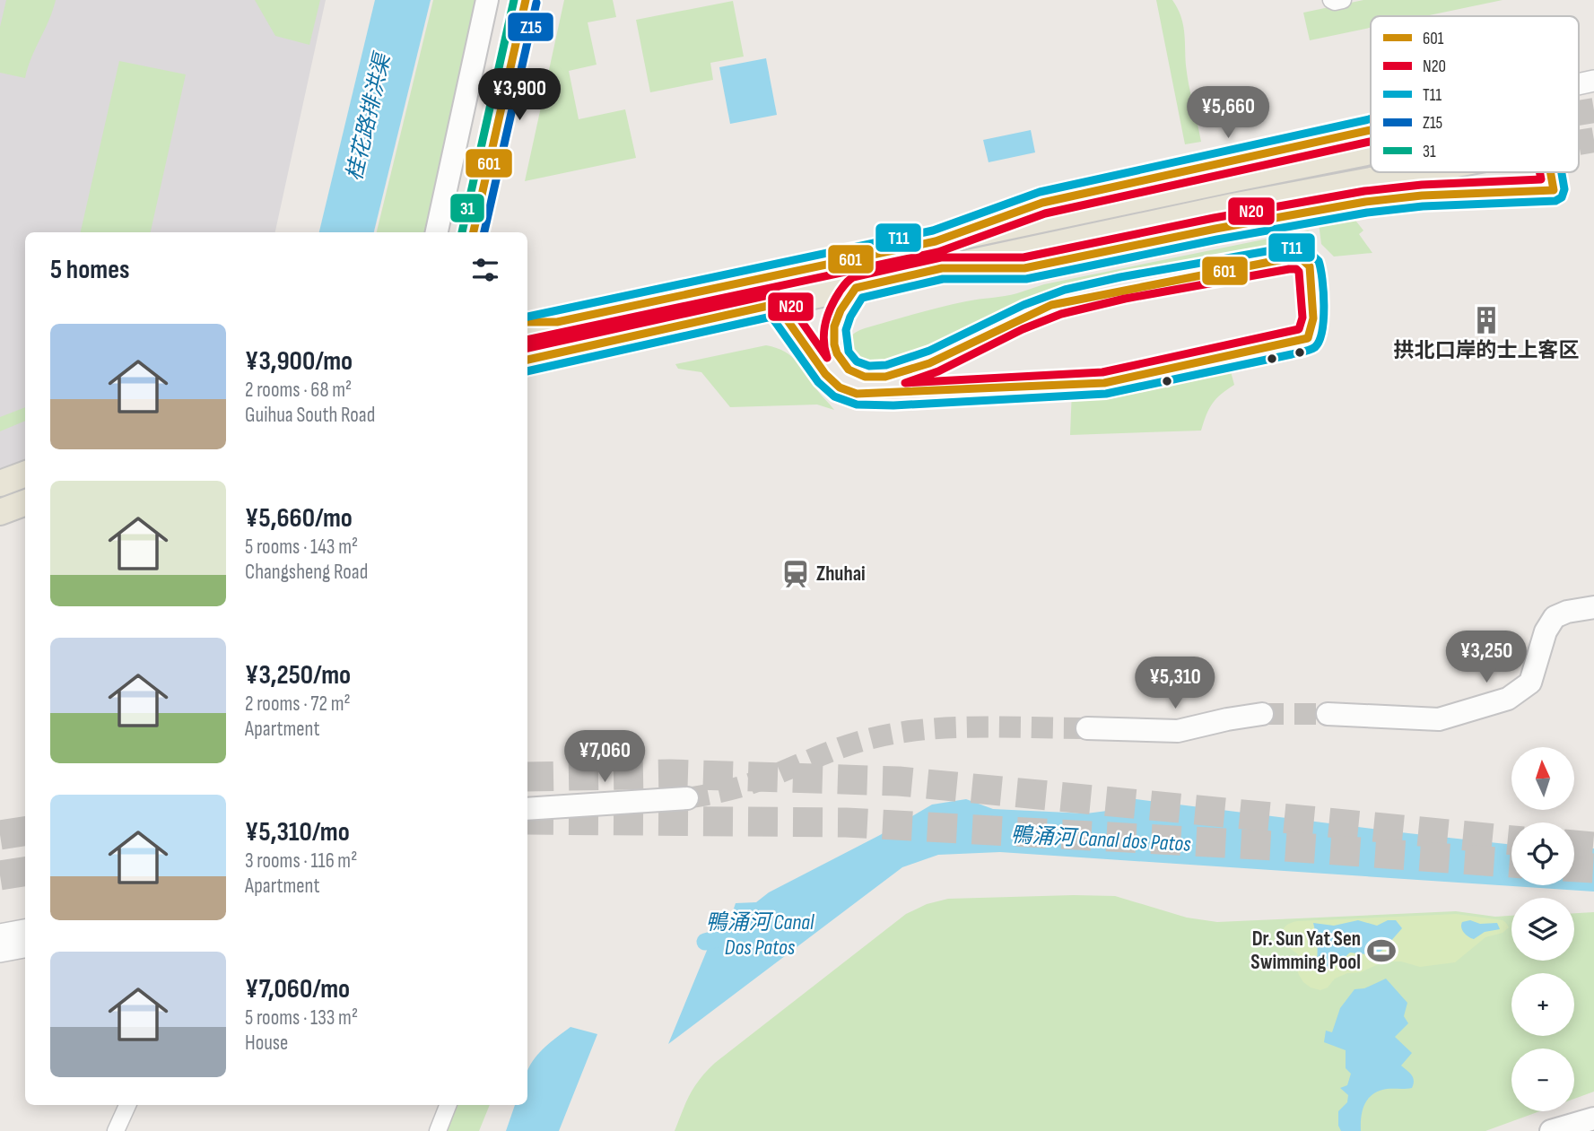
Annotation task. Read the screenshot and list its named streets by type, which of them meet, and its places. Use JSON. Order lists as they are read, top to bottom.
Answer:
{
  "water": ["桂花路排洪渠", "鴨涌河 Canal dos Patos", "鴨涌河 Canal Dos Patos"],
  "places": {
    "building": ["拱北口岸的士上客区"],
    "station": ["Zhuhai"],
    "sports": ["Dr. Sun Yat Sen Swimming Pool"]
  },
  "lines": [
    "transit line 601",
    "transit line 31",
    "transit line Z15",
    "transit line T11",
    "transit line N20"
  ],
  "legend": [
    "601",
    "N20",
    "T11",
    "Z15",
    "31"
  ],
  "north": "top",
  "page": {
    "price": [
      "¥3,900",
      "¥5,660",
      "¥3,250",
      "¥5,310",
      "¥7,060"
    ],
    "heading": "5 homes",
    "list": [
      {
        "name": "¥3,900/mo",
        "note": "2 rooms · 68 m² · Guihua South Road"
      },
      {
        "name": "¥5,660/mo",
        "note": "5 rooms · 143 m² · Changsheng Road"
      },
      {
        "name": "¥3,250/mo",
        "note": "2 rooms · 72 m² · Apartment"
      },
      {
        "name": "¥5,310/mo",
        "note": "3 rooms · 116 m² · Apartment"
      },
      {
        "name": "¥7,060/mo",
        "note": "5 rooms · 133 m² · House"
      }
    ],
    "map_buttons": ["+", "−"]
  }
}
